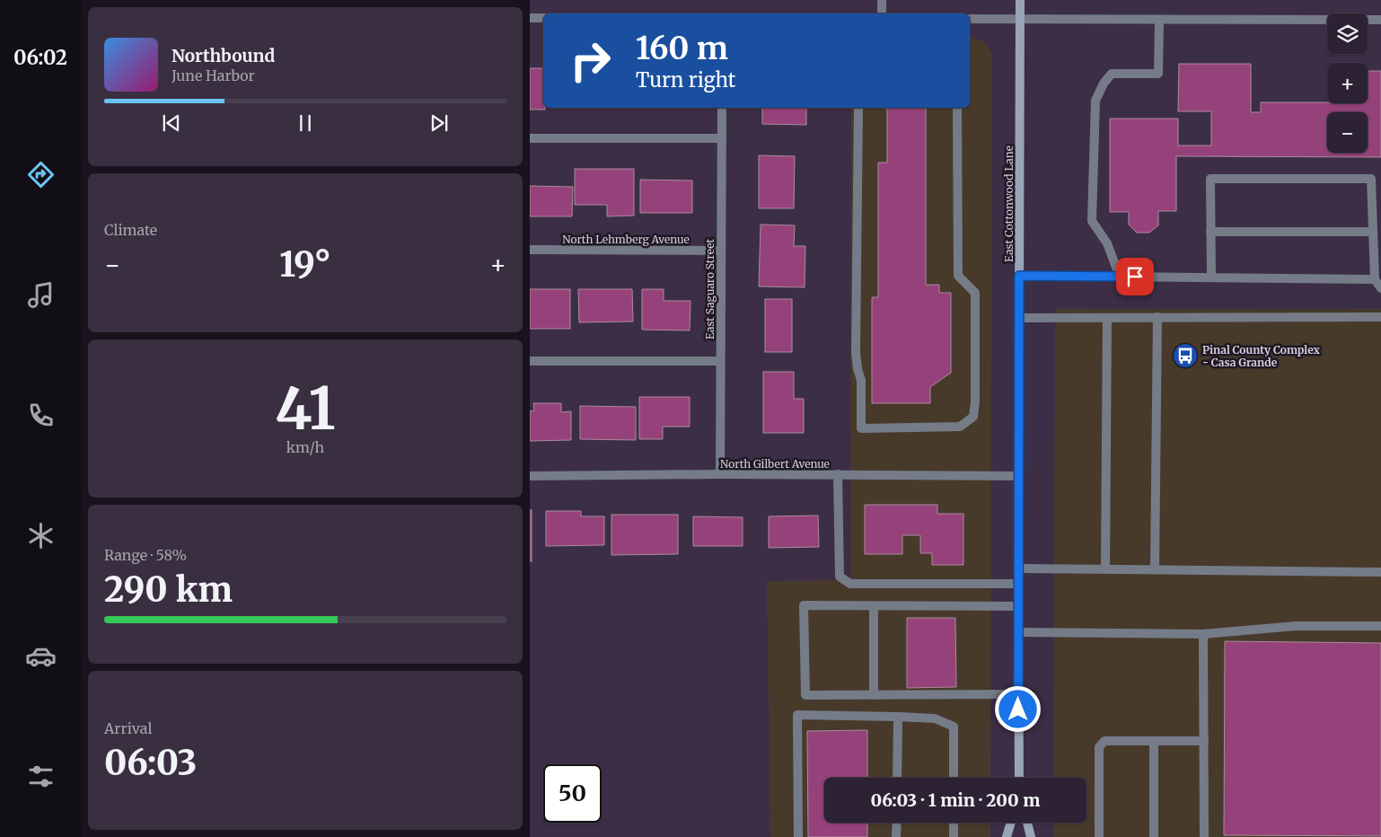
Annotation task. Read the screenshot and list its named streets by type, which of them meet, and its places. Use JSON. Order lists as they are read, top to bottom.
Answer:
{
  "streets": {
    "main road": ["East Cottonwood Lane"],
    "street": ["North Lehmberg Avenue", "East Saguaro Street", "North Gilbert Avenue"]
  },
  "crossings": [
    ["East Cottonwood Lane", "North Gilbert Avenue"],
    ["North Lehmberg Avenue", "East Saguaro Street"],
    ["East Saguaro Street", "North Gilbert Avenue"]
  ],
  "places": {
    "bus stop": ["Pinal County Complex - Casa Grande"]
  },
  "page": {
    "tabs": "06:02",
    "map_buttons": ["+", "−"],
    "turn": ["160 m", "Turn right"],
    "song": ["Northbound", "June Harbor"],
    "tile": [
      "Climate",
      ["41", "km/h"],
      ["Range · 58%", "290 km"],
      ["Arrival", "06:03"]
    ],
    "heat": ["−", "19°", "+"],
    "limit": "50",
    "trip": "06:03 · 1 min · 200 m"
  }
}
